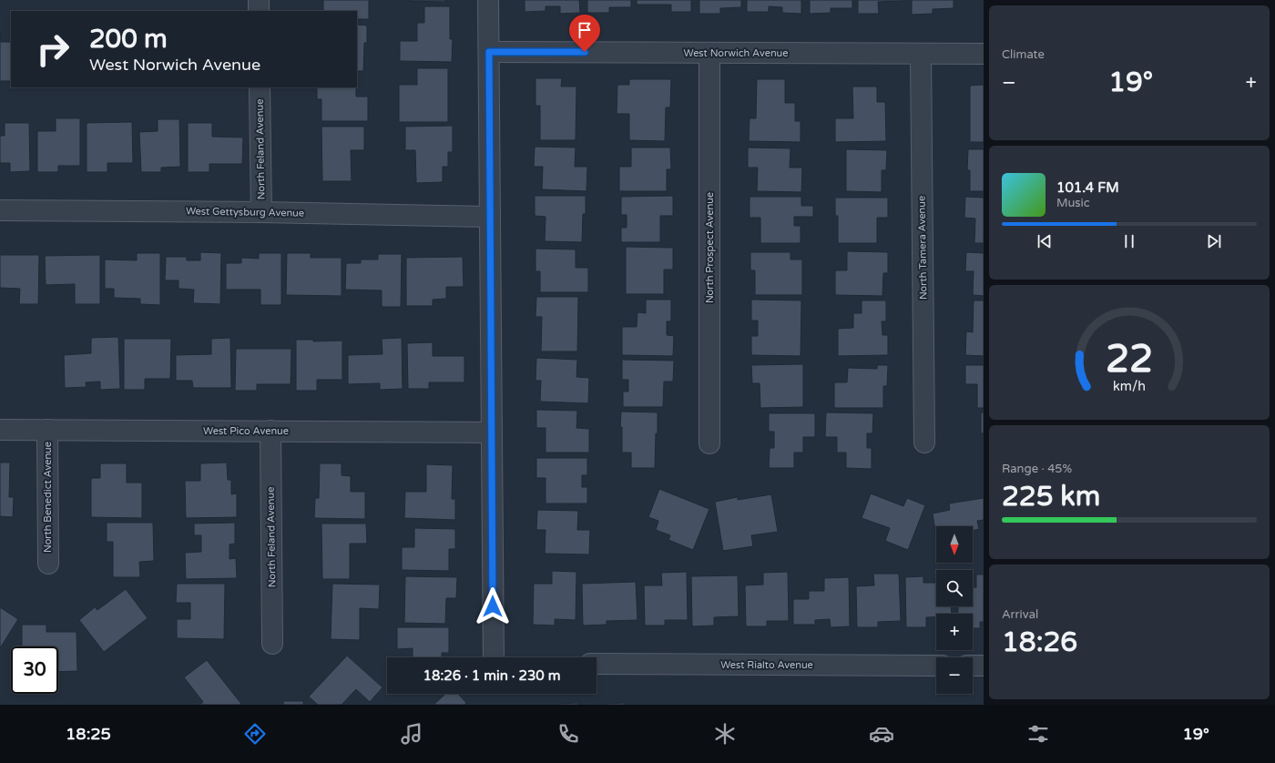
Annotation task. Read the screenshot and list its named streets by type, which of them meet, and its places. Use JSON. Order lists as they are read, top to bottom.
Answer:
{
  "streets": {
    "street": [
      "West Norwich Avenue",
      "North Feland Avenue",
      "West Gettysburg Avenue",
      "North Prospect Avenue",
      "North Tamera Avenue",
      "West Pico Avenue",
      "North Benedict Avenue",
      "West Rialto Avenue"
    ]
  },
  "crossings": [
    ["West Norwich Avenue", "North Prospect Avenue"],
    ["West Norwich Avenue", "North Tamera Avenue"],
    ["North Feland Avenue", "West Gettysburg Avenue"],
    ["North Feland Avenue", "West Pico Avenue"],
    ["West Pico Avenue", "North Benedict Avenue"]
  ],
  "north": "bottom",
  "page": {
    "tile": [
      "Climate",
      ["Range · 45%", "225 km"],
      ["Arrival", "18:26"]
    ],
    "turn": ["200 m", "West Norwich Avenue"],
    "heat": ["−", "19°", "+"],
    "song": ["101.4 FM", "Music"],
    "map_buttons": ["+", "−"],
    "limit": "30",
    "trip": "18:26 · 1 min · 230 m",
    "tabs": ["18:25", "19°"],
    "gauge": ["22", "km/h"]
  }
}
